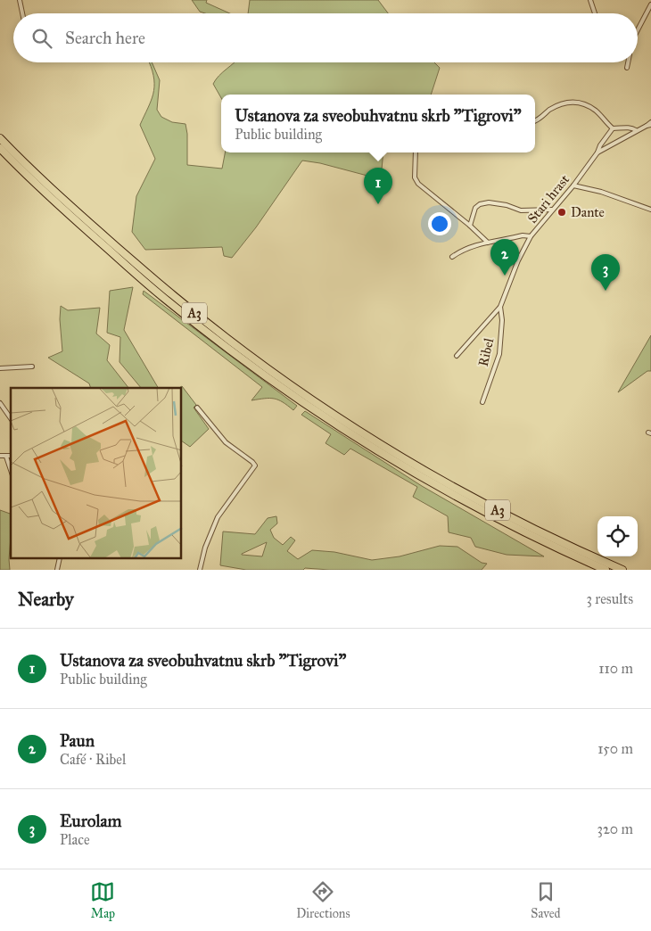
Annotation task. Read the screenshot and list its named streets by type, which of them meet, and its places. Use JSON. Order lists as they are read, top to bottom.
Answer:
{
  "streets": {
    "highway": ["A3"],
    "street": ["Stari hrast", "Ribel"]
  },
  "crossings": [
    ["Stari hrast", "Ribel"]
  ],
  "places": ["Dante"],
  "page": {
    "search": "Search here",
    "popup": ["Ustanova za sveobuhvatnu skrb \"Tigrovi\"", "Public building"],
    "pins": ["1", "2", "3"],
    "heading": ["Nearby", "3 results"],
    "list": [
      {
        "mark": "1",
        "name": "Ustanova za sveobuhvatnu skrb \"Tigrovi\"",
        "note": "Public building",
        "value": "110 m"
      },
      {
        "mark": "2",
        "name": "Paun",
        "note": "Café · Ribel",
        "value": "150 m"
      },
      {
        "mark": "3",
        "name": "Eurolam",
        "note": "Place",
        "value": "320 m"
      }
    ],
    "nav": ["Map", "Directions", "Saved"]
  }
}
